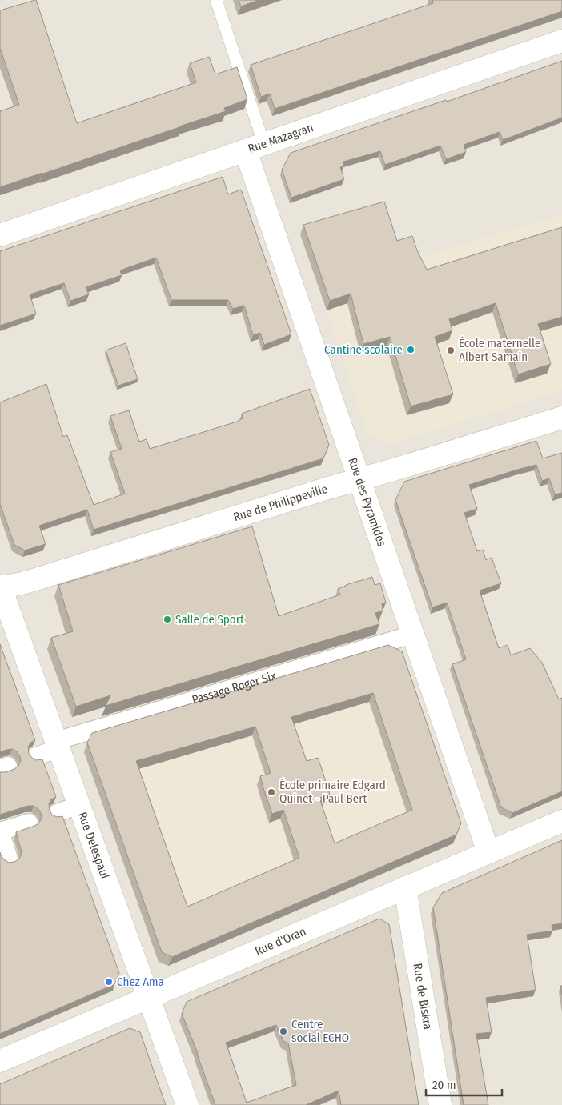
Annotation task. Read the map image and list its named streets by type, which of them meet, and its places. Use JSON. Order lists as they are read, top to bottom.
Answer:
{
  "streets": {
    "street": [
      "Rue Mazagran",
      "Rue des Pyramides",
      "Rue de Philippeville",
      "Passage Roger Six",
      "Rue Delespaul",
      "Rue d'Oran",
      "Rue de Biskra"
    ]
  },
  "crossings": [
    ["Rue Mazagran", "Rue des Pyramides"],
    ["Rue des Pyramides", "Rue de Philippeville"],
    ["Rue des Pyramides", "Passage Roger Six"],
    ["Rue des Pyramides", "Rue d'Oran"],
    ["Rue de Philippeville", "Rue Delespaul"],
    ["Passage Roger Six", "Rue Delespaul"],
    ["Rue Delespaul", "Rue d'Oran"],
    ["Rue d'Oran", "Rue de Biskra"]
  ],
  "places": [
    "Cantine scolaire",
    "École maternelle Albert Samain",
    "Salle de Sport",
    "École primaire Edgard Quinet - Paul Bert",
    "Chez Ama",
    "Centre social ECHO"
  ],
  "scale_bar": "20 m"
}
